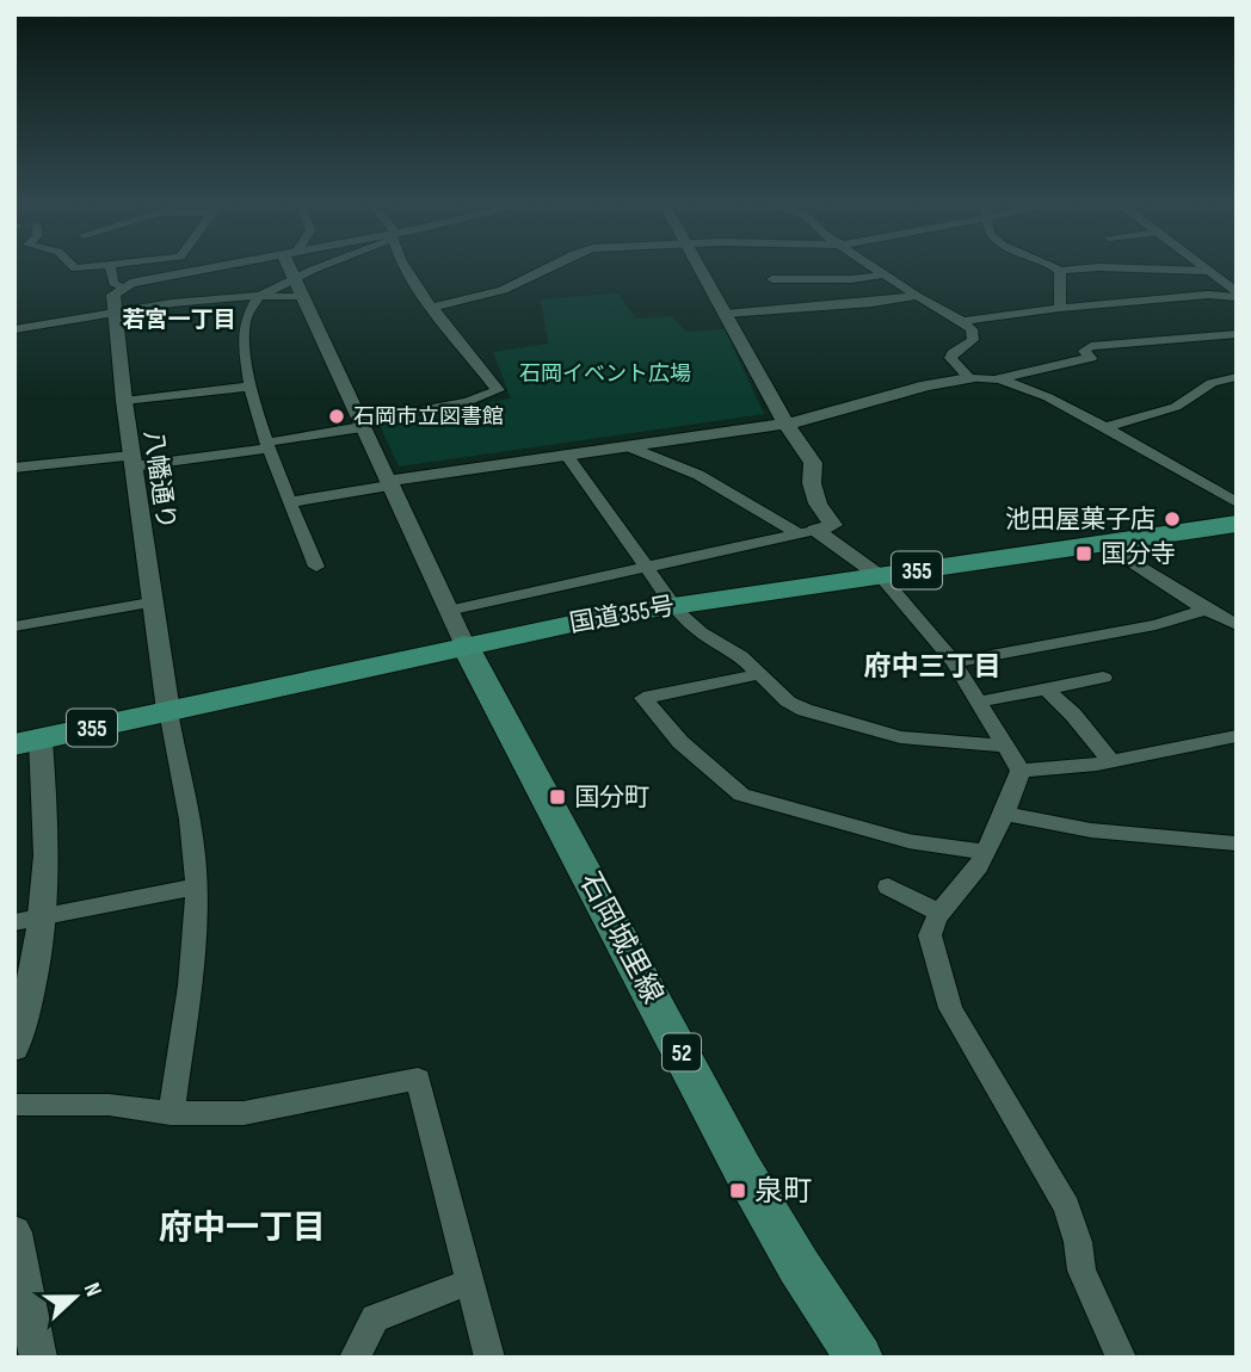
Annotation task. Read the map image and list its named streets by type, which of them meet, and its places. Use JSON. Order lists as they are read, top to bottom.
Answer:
{
  "streets": {
    "highway": ["355", "国道355号"],
    "main road": ["石岡城里線", "52"],
    "street": ["八幡通り"]
  },
  "crossings": [
    ["八幡通り", "国道355号"],
    ["国道355号", "石岡城里線"]
  ],
  "districts": ["若宮一丁目", "府中三丁目", "府中一丁目"],
  "parks": ["石岡イベント広場"],
  "places": {
    "other": ["石岡市立図書館", "池田屋菓子店"],
    "transit": ["国分寺", "国分町", "泉町"]
  },
  "north": "right"
}
